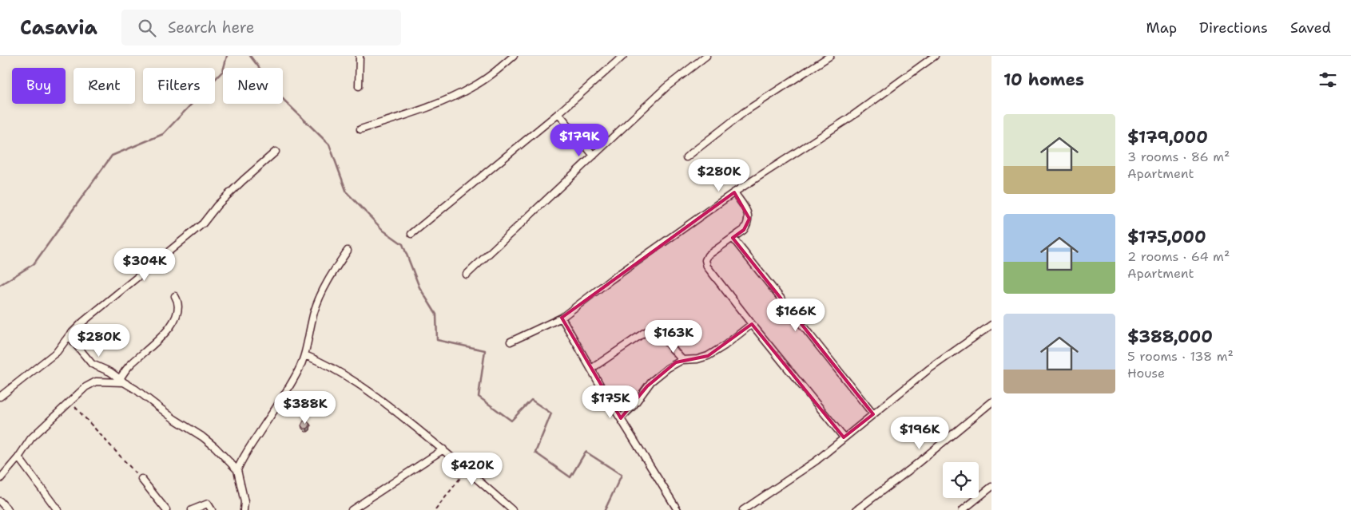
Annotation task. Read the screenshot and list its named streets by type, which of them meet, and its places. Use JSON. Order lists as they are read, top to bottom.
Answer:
{
  "page": {
    "header": "Casavia",
    "search": "Search here",
    "nav": ["Map", "Directions", "Saved"],
    "heading": "10 homes",
    "chip": [
      "Buy",
      "Rent",
      "Filters",
      "New"
    ],
    "list": [
      {
        "name": "$179,000",
        "note": "3 rooms · 86 m² · Apartment"
      },
      {
        "name": "$175,000",
        "note": "2 rooms · 64 m² · Apartment"
      },
      {
        "name": "$388,000",
        "note": "5 rooms · 138 m² · House"
      }
    ],
    "price": [
      "$179K",
      "$280K",
      "$304K",
      "$166K",
      "$163K",
      "$280K",
      "$175K",
      "$388K",
      "$196K",
      "$420K"
    ]
  }
}
